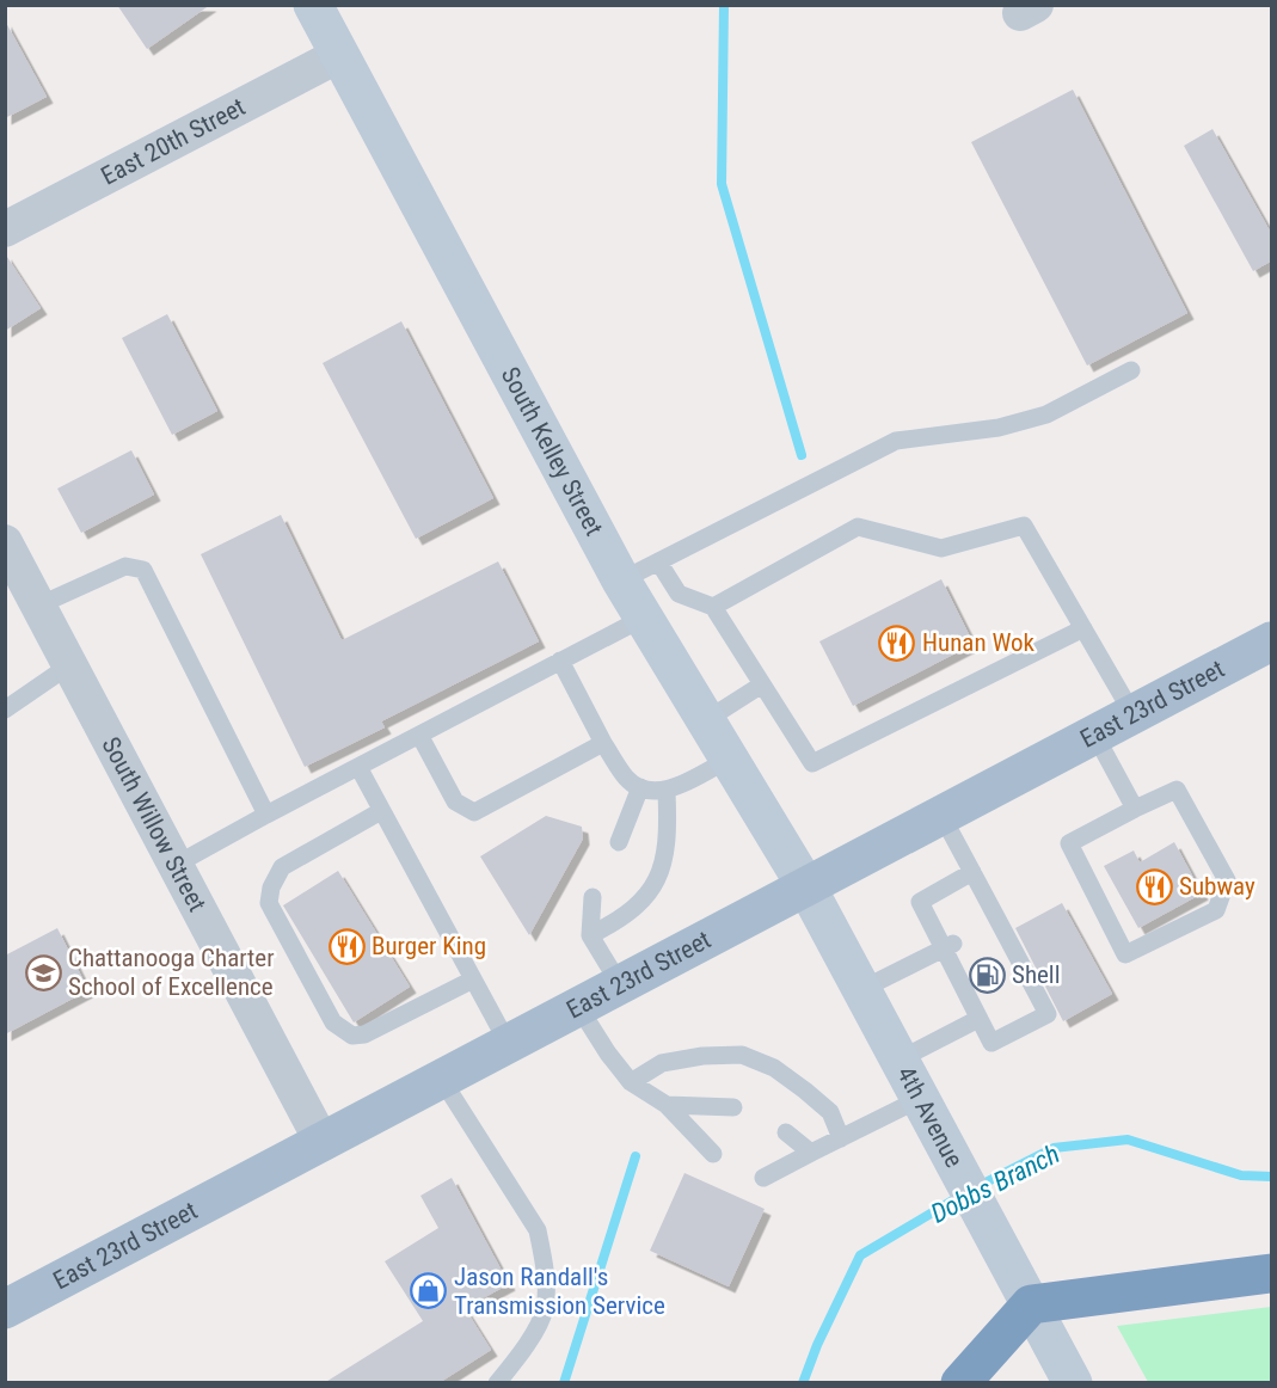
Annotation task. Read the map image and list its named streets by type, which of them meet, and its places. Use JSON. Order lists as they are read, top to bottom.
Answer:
{
  "streets": {
    "main road": ["South Kelley Street", "East 23rd Street", "4th Avenue"],
    "street": ["East 20th Street", "South Willow Street"]
  },
  "crossings": [
    ["East 20th Street", "South Kelley Street"],
    ["South Kelley Street", "East 23rd Street"],
    ["South Kelley Street", "4th Avenue"],
    ["East 23rd Street", "South Willow Street"],
    ["East 23rd Street", "4th Avenue"]
  ],
  "water": ["Dobbs Branch"],
  "places": {
    "restaurant": ["Hunan Wok", "Subway", "Burger King"],
    "school or university": ["Chattanooga Charter School of Excellence"],
    "fuel station": ["Shell"],
    "shop": ["Jason Randall's Transmission Service"]
  }
}
